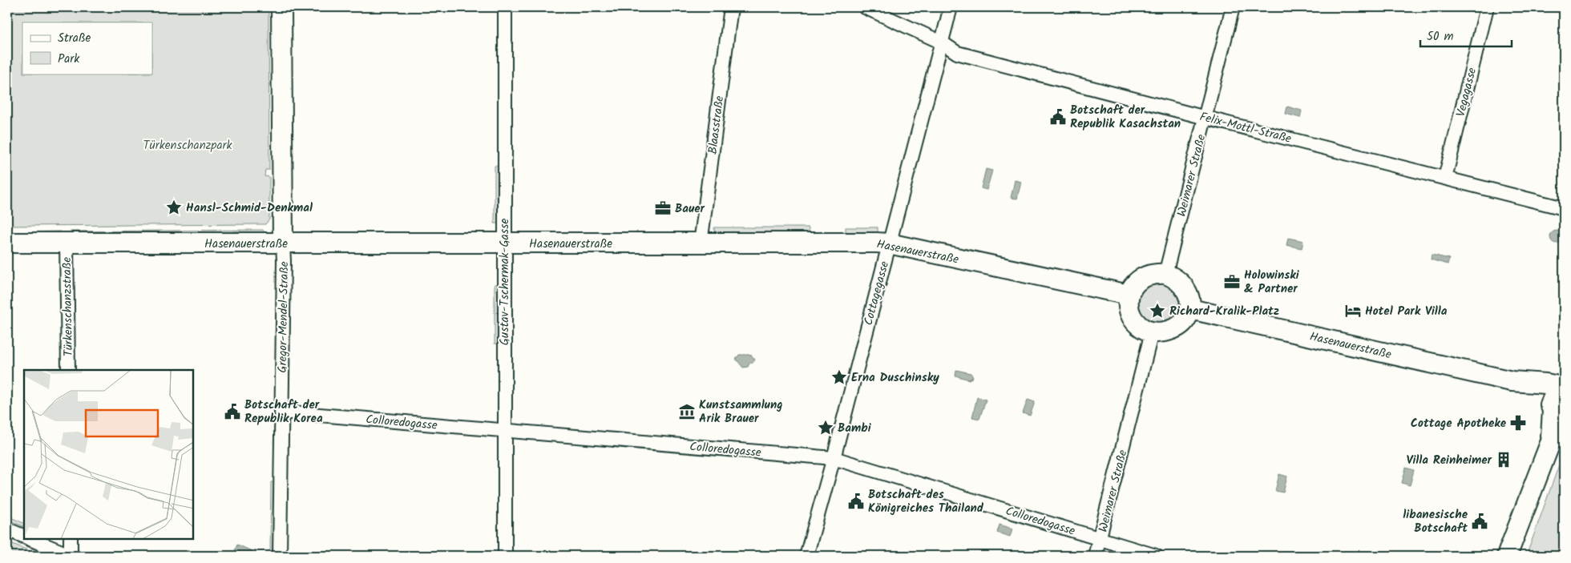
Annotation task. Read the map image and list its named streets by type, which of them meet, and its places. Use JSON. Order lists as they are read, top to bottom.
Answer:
{
  "streets": {
    "street": [
      "Vegagasse",
      "Blaasstraße",
      "Felix-Mottl-Straße",
      "Weimarer Straße",
      "Hasenauerstraße",
      "Gustav-Tschermak-Gasse",
      "Cottagegasse",
      "Türkenschanzstraße",
      "Gregor-Mendel-Straße",
      "Colloredogasse"
    ]
  },
  "crossings": [
    ["Vegagasse", "Felix-Mottl-Straße"],
    ["Blaasstraße", "Hasenauerstraße"],
    ["Felix-Mottl-Straße", "Weimarer Straße"],
    ["Felix-Mottl-Straße", "Cottagegasse"],
    ["Weimarer Straße", "Hasenauerstraße"],
    ["Weimarer Straße", "Colloredogasse"],
    ["Hasenauerstraße", "Gustav-Tschermak-Gasse"],
    ["Hasenauerstraße", "Cottagegasse"],
    ["Hasenauerstraße", "Türkenschanzstraße"],
    ["Hasenauerstraße", "Gregor-Mendel-Straße"],
    ["Gustav-Tschermak-Gasse", "Colloredogasse"],
    ["Cottagegasse", "Colloredogasse"],
    ["Gregor-Mendel-Straße", "Colloredogasse"]
  ],
  "parks": ["Türkenschanzpark"],
  "places": {
    "public building": [
      "Botschaft der Republik Kasachstan",
      "Botschaft der Republik Korea",
      "Botschaft des Königreiches Thailand",
      "libanesische Botschaft"
    ],
    "place": [
      "Hansl-Schmid-Denkmal",
      "Richard-Kralik-Platz",
      "Erna Duschinsky",
      "Bambi"
    ],
    "office": ["Bauer", "Holowinski & Partner"],
    "hotel": ["Hotel Park Villa"],
    "museum": ["Kunstsammlung Arik Brauer"],
    "pharmacy": ["Cottage Apotheke"],
    "building": ["Villa Reinheimer"]
  },
  "legend": ["Straße", "Park"],
  "scale_bar": "50 m"
}
